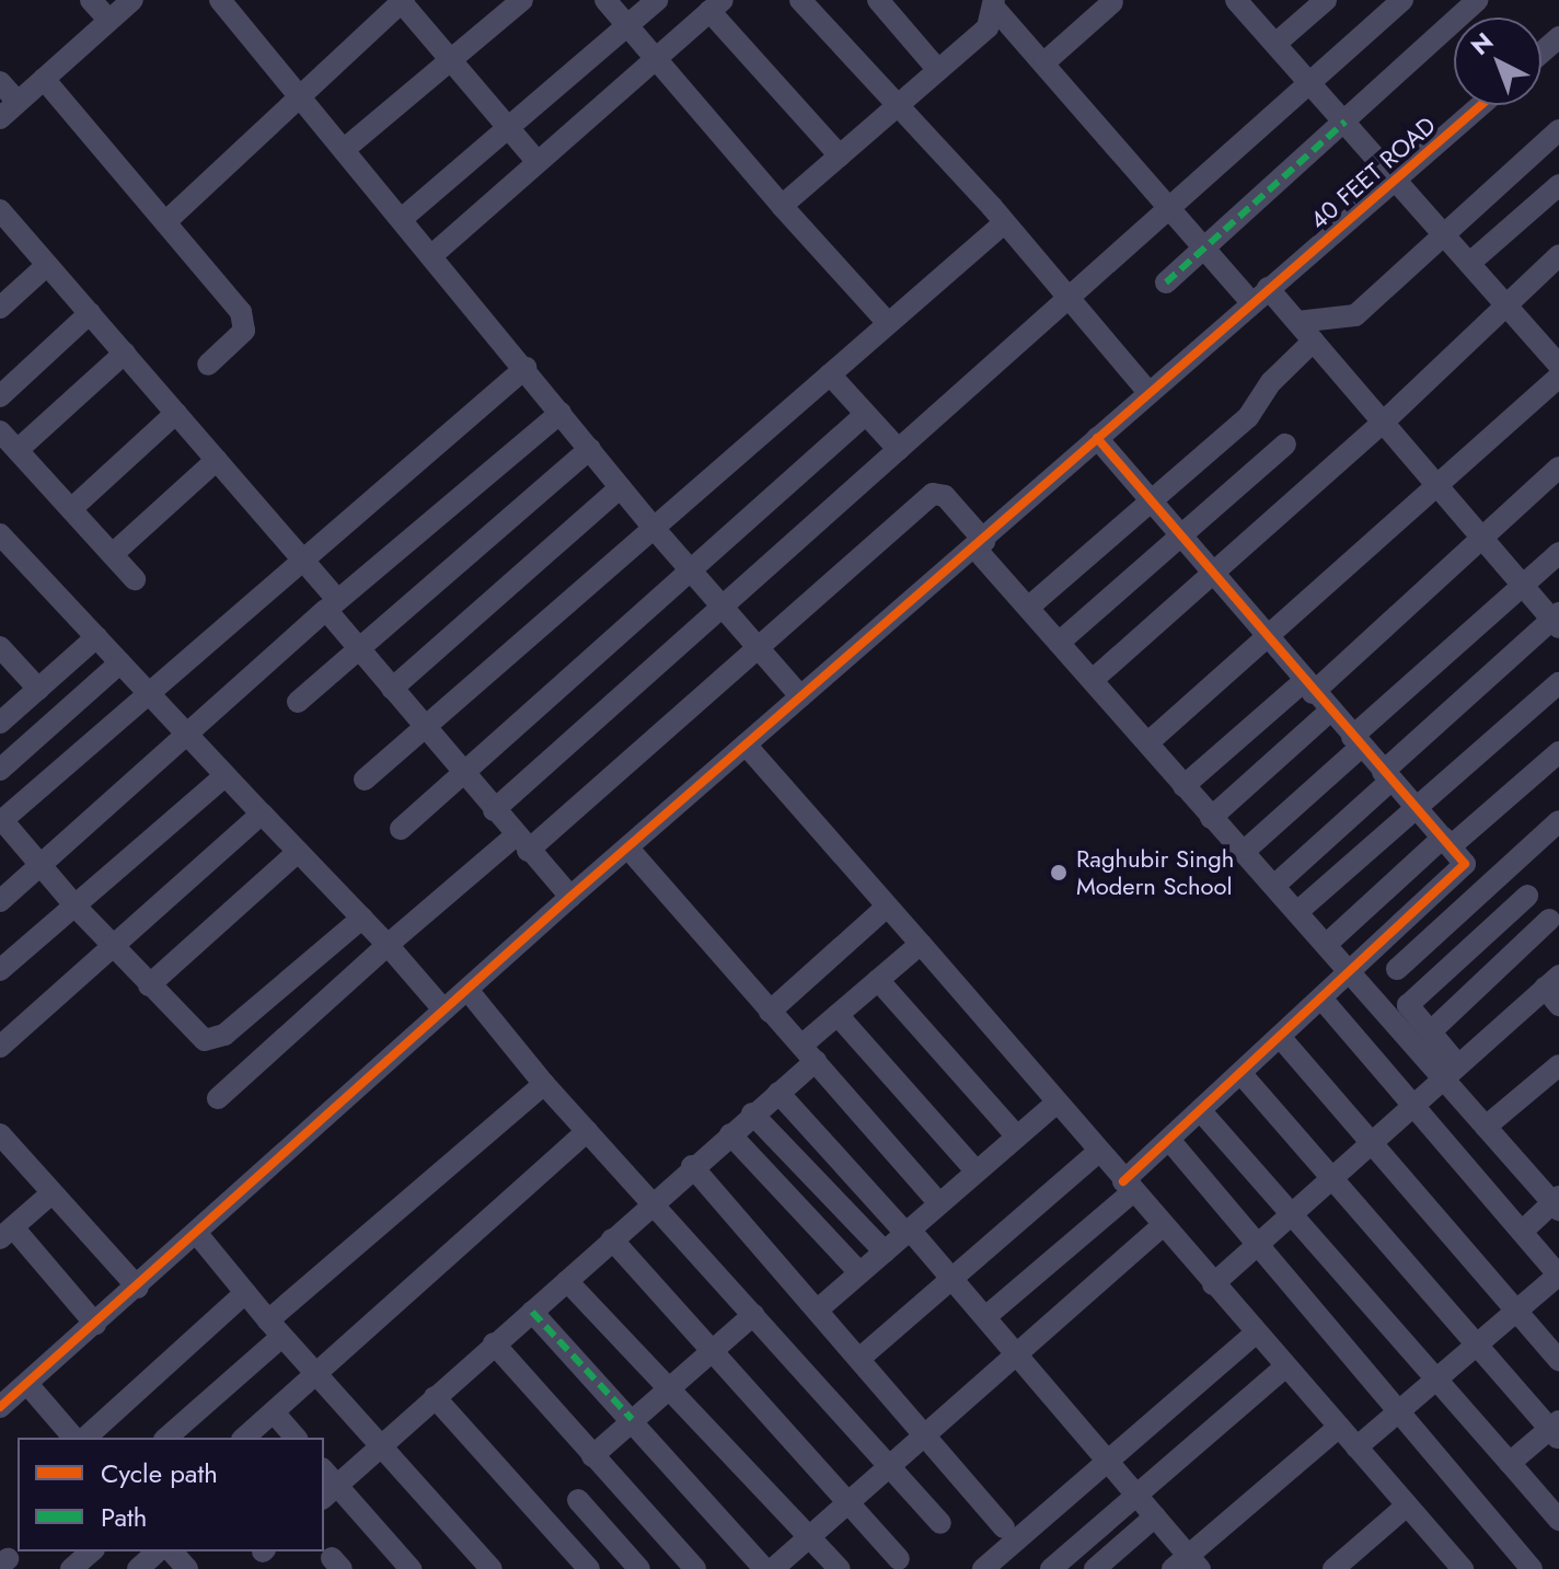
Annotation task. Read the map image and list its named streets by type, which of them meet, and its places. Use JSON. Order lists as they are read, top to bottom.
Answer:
{
  "streets": {
    "street": ["40 FEET ROAD"]
  },
  "places": ["Raghubir Singh Modern School"],
  "legend": ["Cycle path", "Path"],
  "north": "top left"
}
